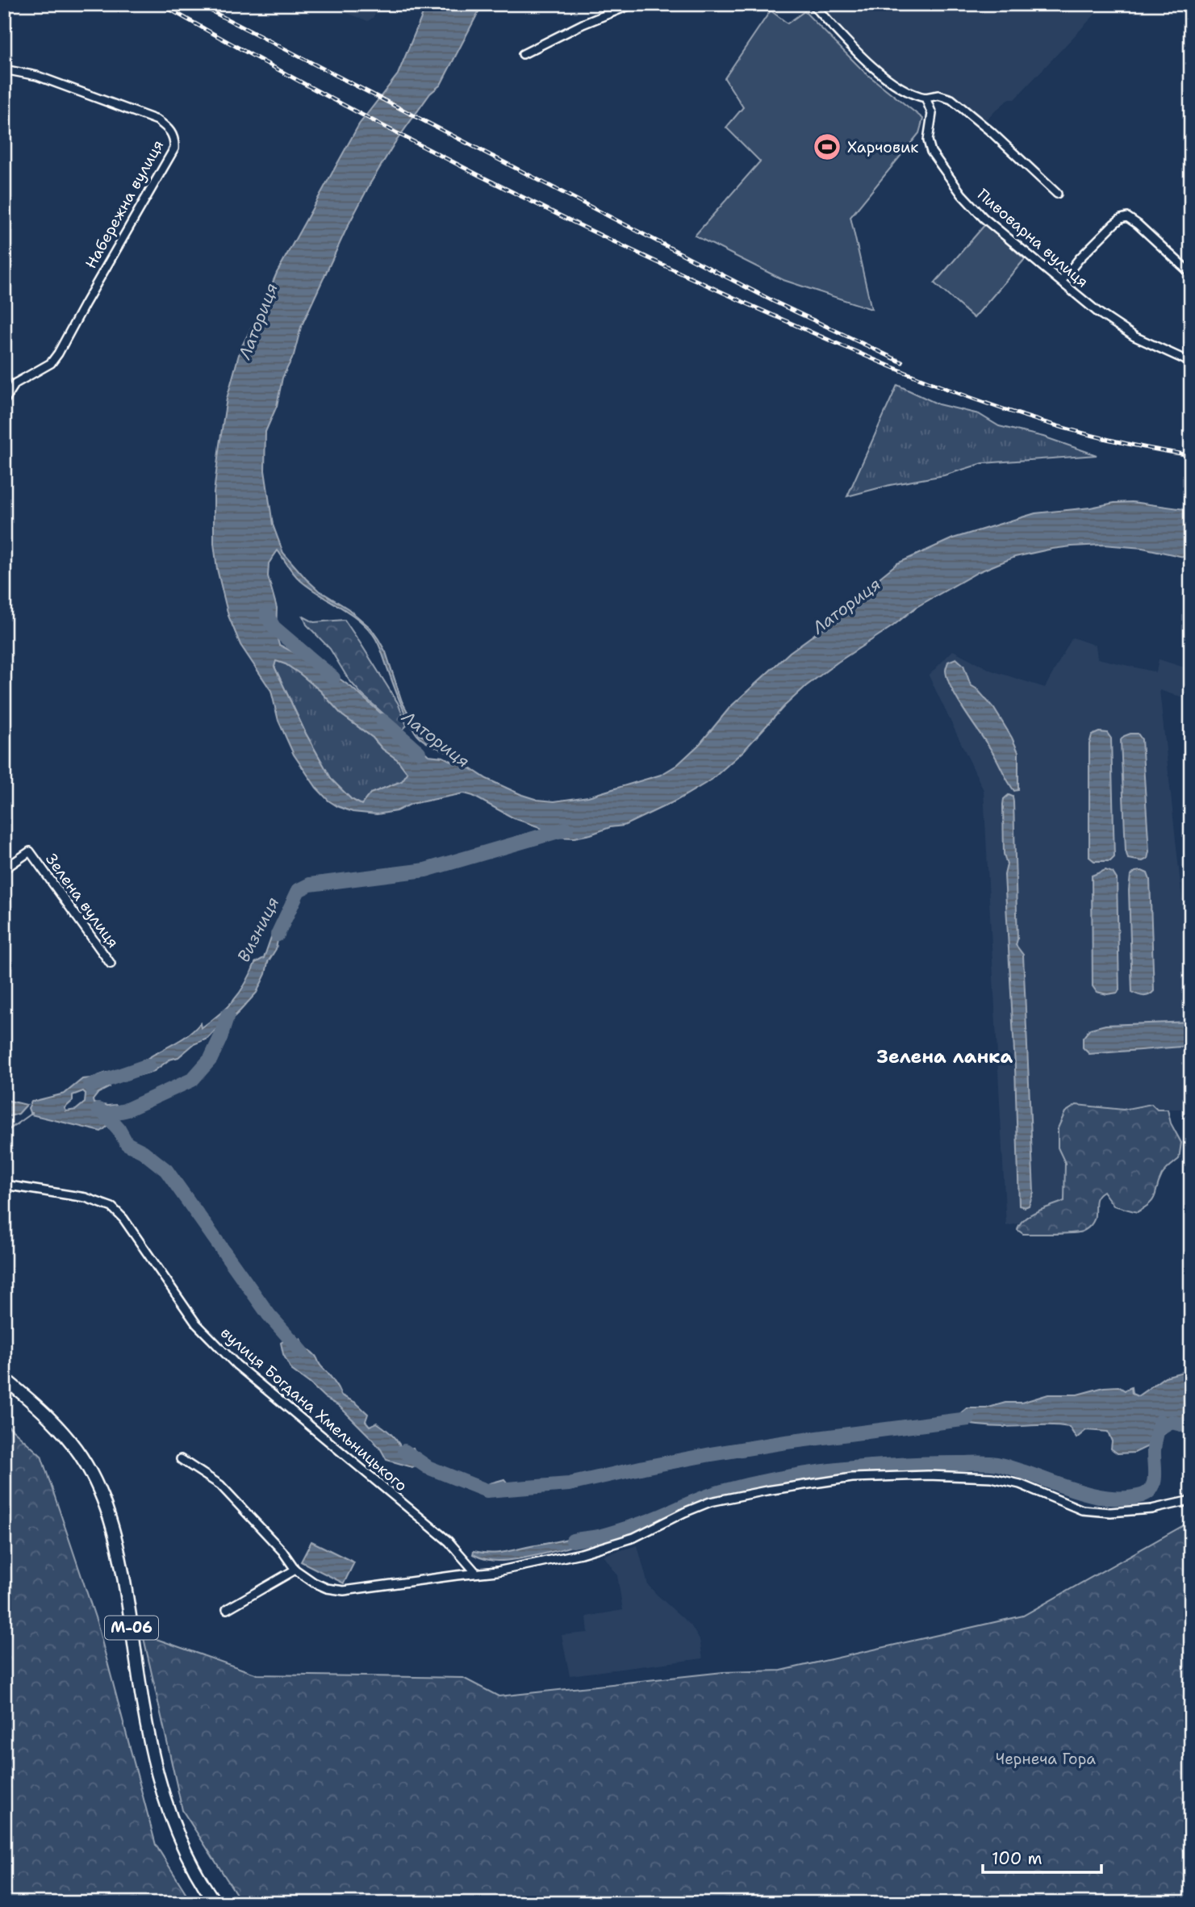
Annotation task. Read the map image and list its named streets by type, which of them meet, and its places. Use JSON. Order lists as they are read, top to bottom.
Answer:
{
  "streets": {
    "highway": ["М-06"],
    "street": [
      "Набережна вулиця",
      "Пивоварна вулиця",
      "Зелена вулиця",
      "вулиця Богдана Хмельницького"
    ]
  },
  "districts": ["Зелена ланка"],
  "water": ["Латориця", "Визниця"],
  "parks": ["Чернеча Гора"],
  "places": {
    "sports": ["Харчовик"]
  },
  "scale_bar": "100 m"
}
